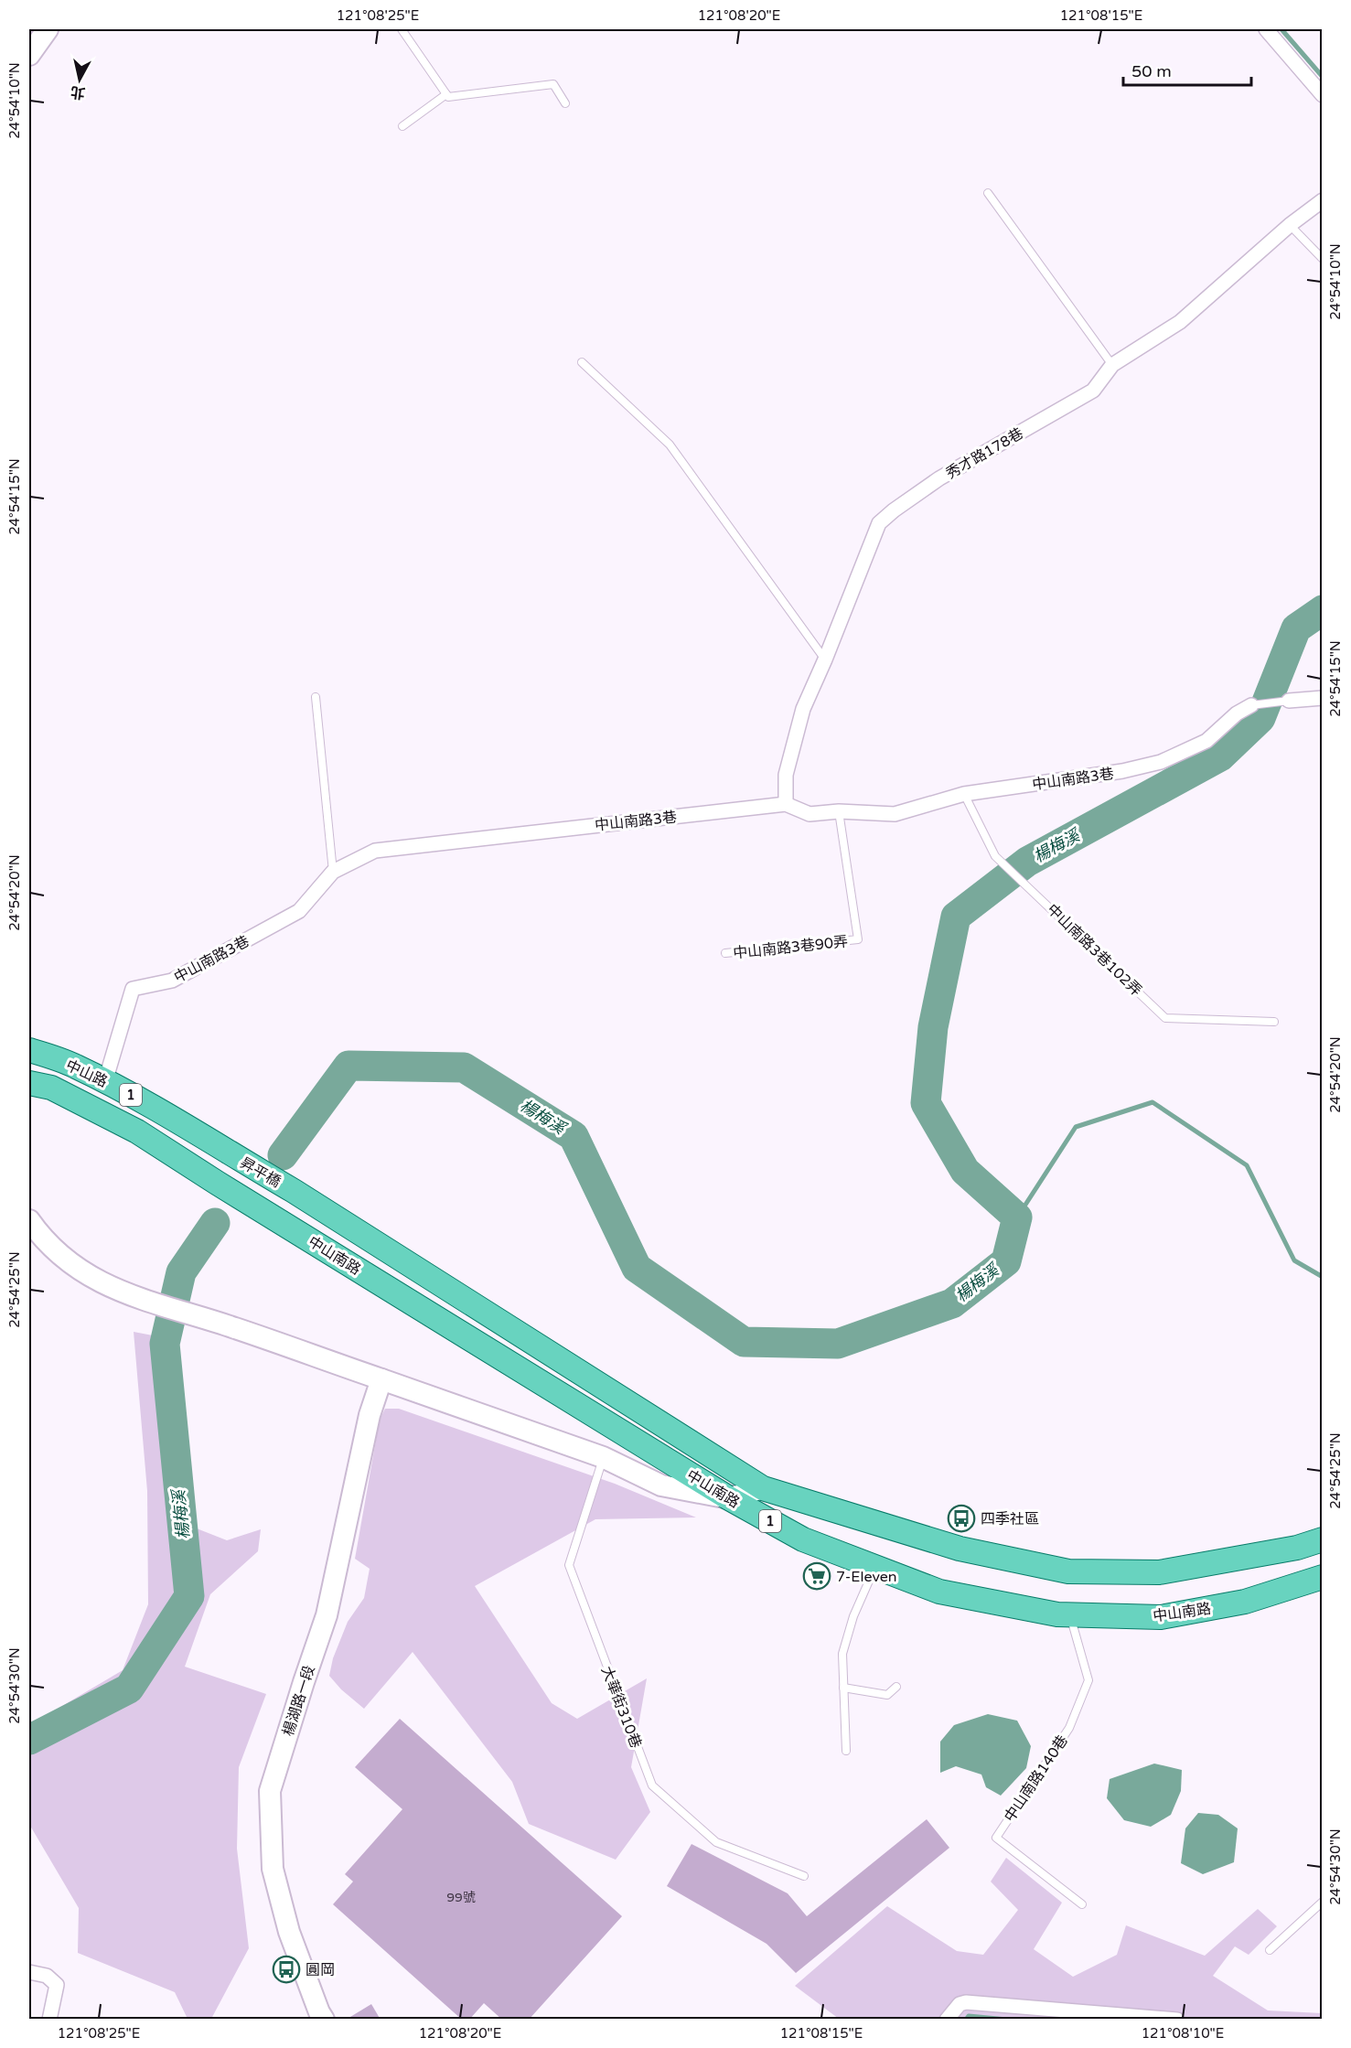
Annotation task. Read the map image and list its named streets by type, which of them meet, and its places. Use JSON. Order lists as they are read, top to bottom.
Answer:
{
  "streets": {
    "main road": [
      "中山路",
      "1",
      "昇平橋",
      "中山南路"
    ],
    "street": ["秀才路178巷", "中山南路3巷", "楊湖路一段"],
    "lane": [
      "中山南路3巷90弄",
      "中山南路3巷102弄",
      "大華街310巷",
      "中山南路140巷"
    ]
  },
  "crossings": [
    ["秀才路178巷", "中山南路3巷"],
    ["中山南路3巷", "中山南路3巷90弄"],
    ["中山南路3巷", "中山南路3巷102弄"],
    ["中山南路3巷", "中山路"],
    ["中山路", "昇平橋"],
    ["中山路", "中山南路"],
    ["昇平橋", "中山南路"],
    ["中山南路", "中山南路140巷"]
  ],
  "water": ["楊梅溪"],
  "places": {
    "bus stop": ["四季社區", "圓岡"],
    "supermarket": ["7-Eleven"]
  },
  "house_numbers": ["99號"],
  "scale_bar": "50 m",
  "north": "bottom",
  "coordinates": [
    "121°08'25\"E",
    "121°08'20\"E",
    "121°08'15\"E",
    "24°54'10\"N",
    "24°54'15\"N",
    "24°54'20\"N",
    "24°54'25\"N",
    "24°54'30\"N",
    "121°08'10\"E"
  ]
}
